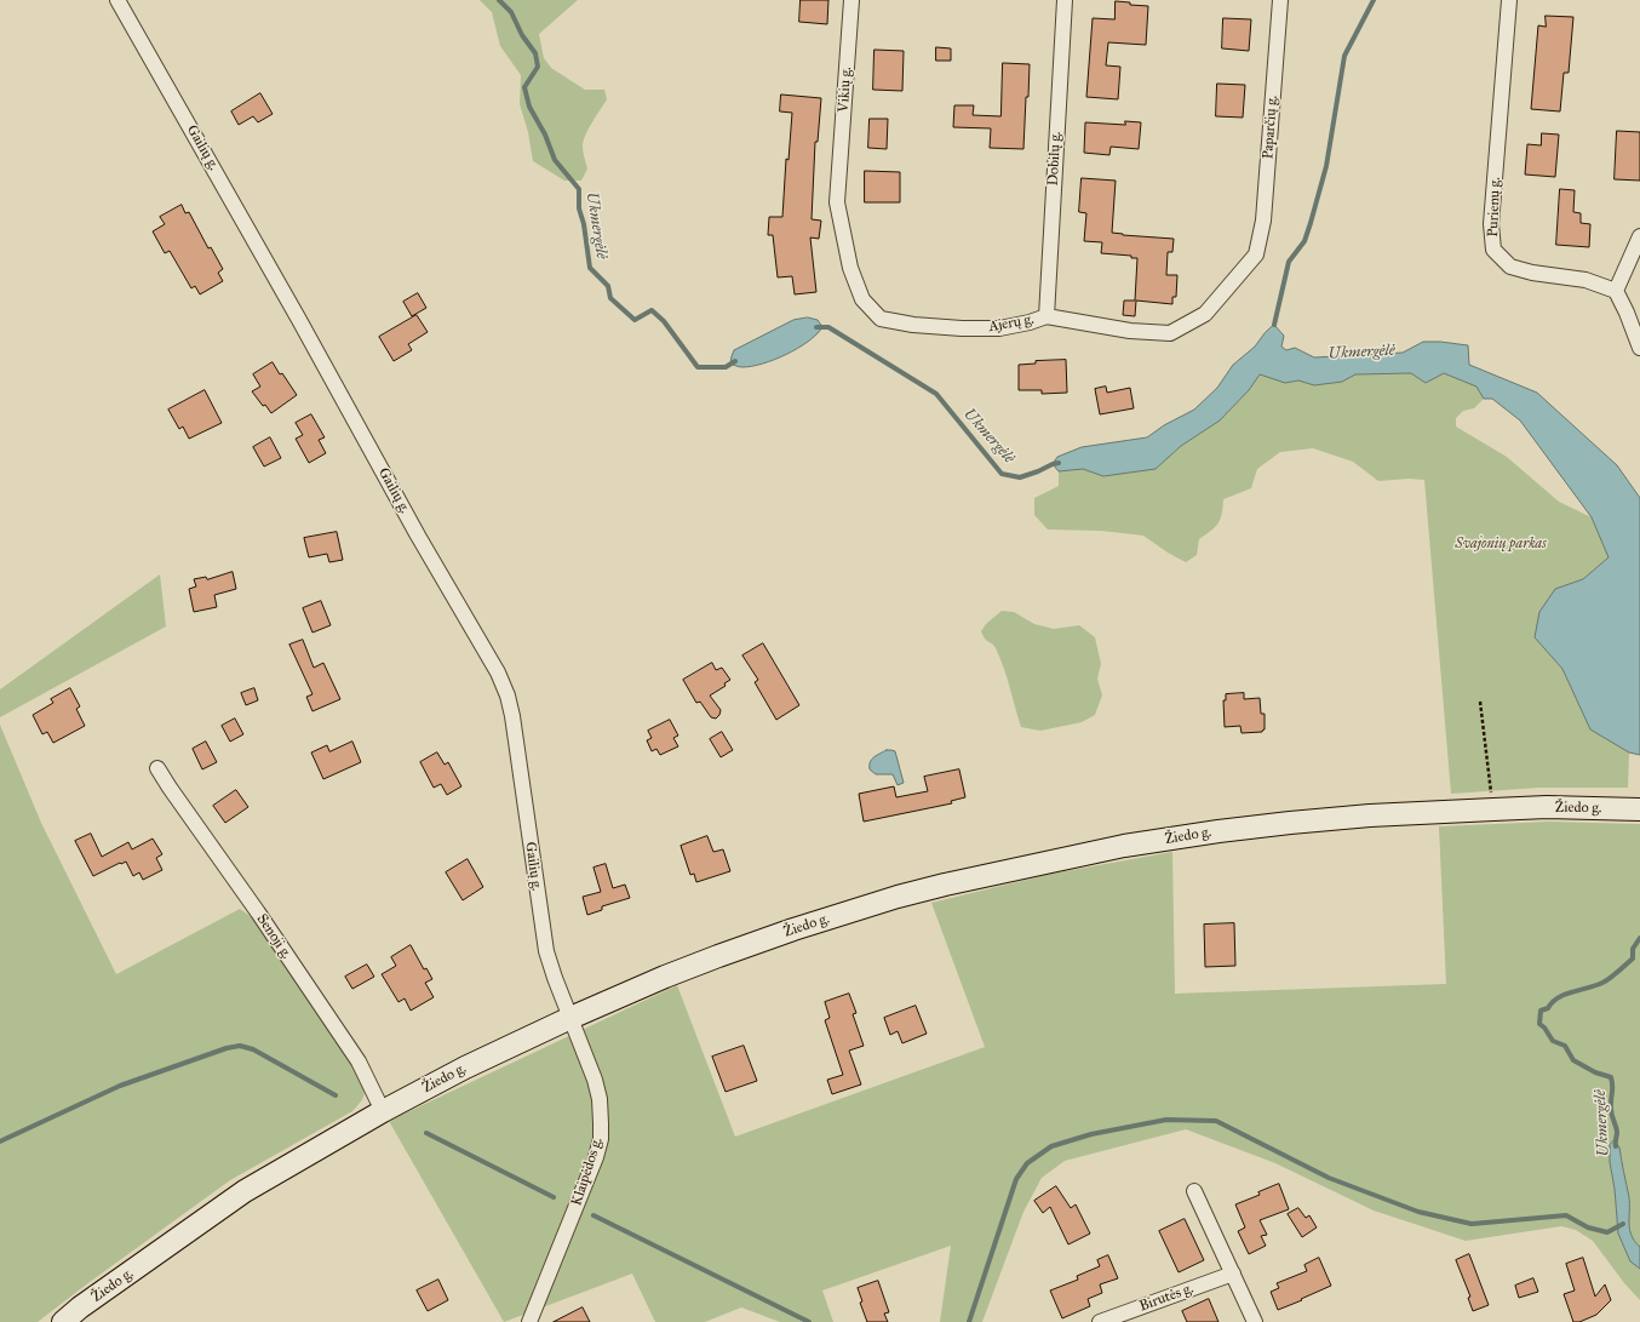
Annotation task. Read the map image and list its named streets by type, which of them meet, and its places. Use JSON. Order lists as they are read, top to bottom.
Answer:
{
  "streets": {
    "street": [
      "Vikių g.",
      "Paparčių g.",
      "Gailių g.",
      "Dobilų g.",
      "Purienų g.",
      "Ajerų g.",
      "Žiedo g.",
      "Senoji g.",
      "Klaipėdos g.",
      "Birutės g."
    ]
  },
  "crossings": [
    ["Vikių g.", "Ajerų g."],
    ["Paparčių g.", "Ajerų g."],
    ["Gailių g.", "Žiedo g."],
    ["Gailių g.", "Klaipėdos g."],
    ["Dobilų g.", "Ajerų g."],
    ["Žiedo g.", "Senoji g."],
    ["Žiedo g.", "Klaipėdos g."]
  ],
  "water": ["Ukmergėlė"],
  "parks": ["Svajonių parkas"]
}
